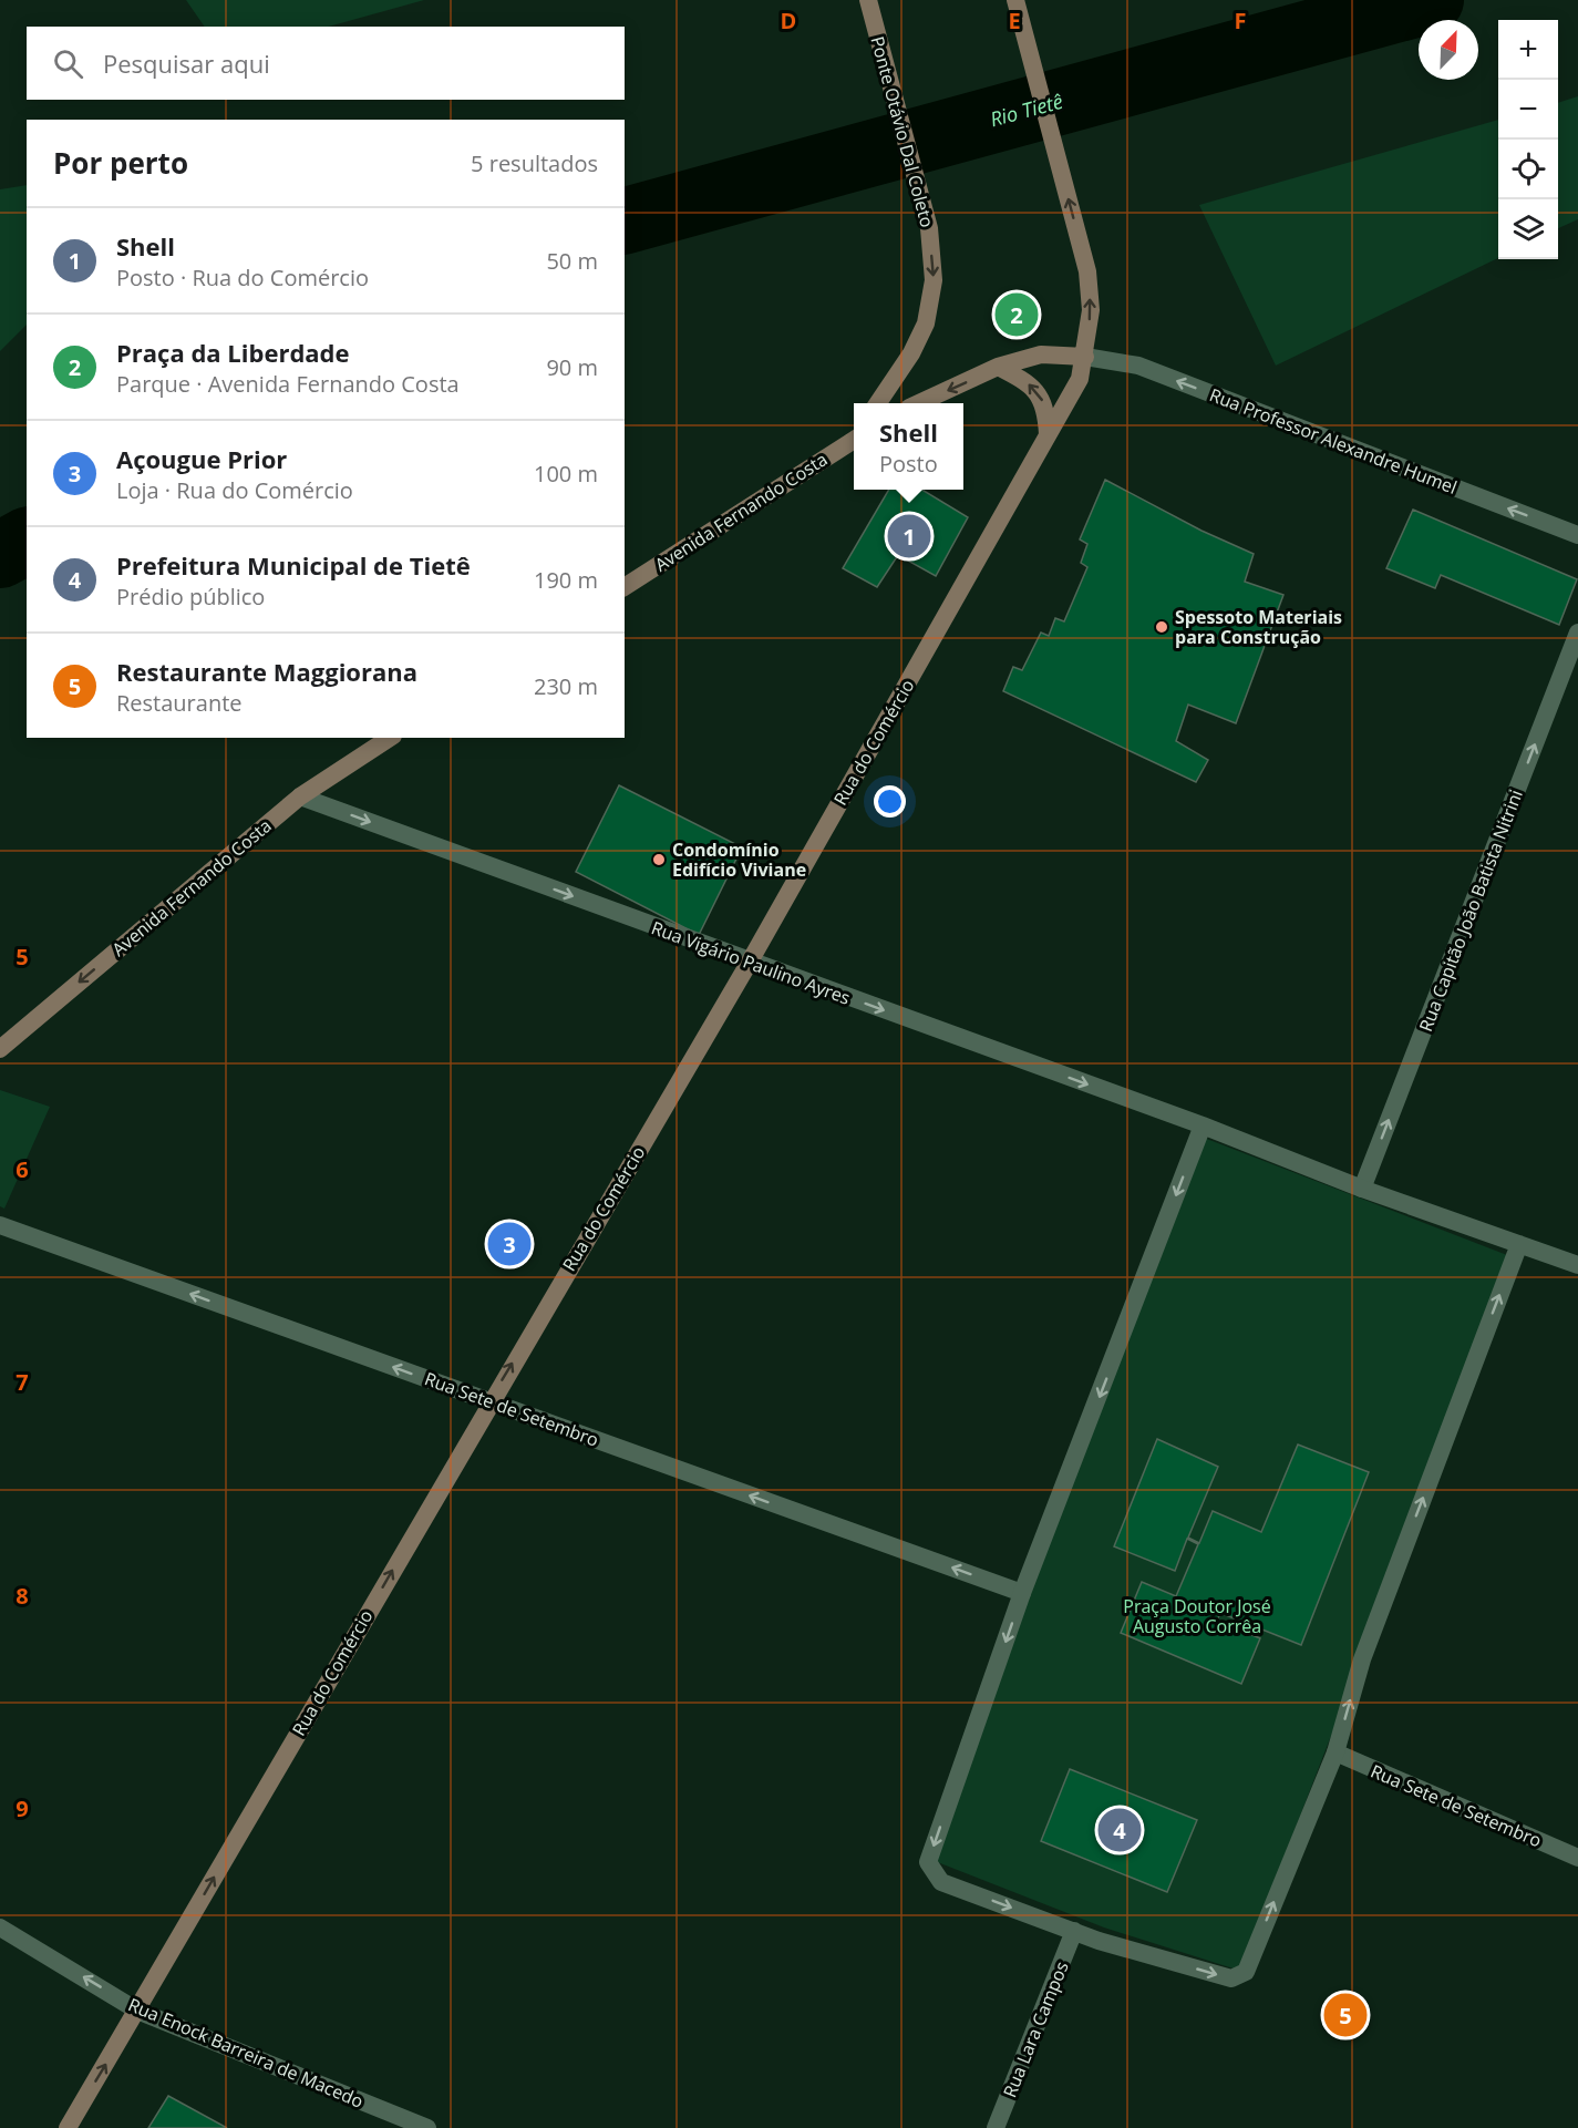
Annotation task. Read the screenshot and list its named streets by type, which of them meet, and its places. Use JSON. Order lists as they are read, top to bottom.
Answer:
{
  "streets": {
    "main road": ["Ponte Otávio Dal Coleto", "Avenida Fernando Costa", "Rua do Comércio"],
    "street": [
      "Rua Professor Alexandre Humel",
      "Rua Capitão João Batista Nitrini",
      "Rua Vigário Paulino Ayres",
      "Rua Sete de Setembro",
      "Rua Lara Campos",
      "Rua Enock Barreira de Macedo"
    ]
  },
  "crossings": [
    ["Rua Professor Alexandre Humel", "Rua do Comércio"],
    ["Avenida Fernando Costa", "Rua Vigário Paulino Ayres"],
    ["Rua do Comércio", "Rua Vigário Paulino Ayres"],
    ["Rua do Comércio", "Rua Sete de Setembro"],
    ["Rua do Comércio", "Rua Enock Barreira de Macedo"]
  ],
  "one_way": [
    "Ponte Otávio Dal Coleto",
    "Rua Professor Alexandre Humel",
    "Avenida Fernando Costa",
    "Rua do Comércio",
    "Rua Capitão João Batista Nitrini",
    "Rua Vigário Paulino Ayres",
    "Rua Sete de Setembro"
  ],
  "water": ["Rio Tietê"],
  "parks": ["Praça Doutor José Augusto Corrêa"],
  "places": ["Spessoto Materiais para Construção", "Condomínio Edifício Viviane"],
  "north": "top right",
  "page": {
    "map_buttons": ["+", "−"],
    "search": "Pesquisar aqui",
    "heading": ["Por perto", "5 resultados"],
    "list": [
      {
        "mark": "1",
        "name": "Shell",
        "note": "Posto · Rua do Comércio",
        "value": "50 m"
      },
      {
        "mark": "2",
        "name": "Praça da Liberdade",
        "note": "Parque · Avenida Fernando Costa",
        "value": "90 m"
      },
      {
        "mark": "3",
        "name": "Açougue Prior",
        "note": "Loja · Rua do Comércio",
        "value": "100 m"
      },
      {
        "mark": "4",
        "name": "Prefeitura Municipal de Tietê",
        "note": "Prédio público",
        "value": "190 m"
      },
      {
        "mark": "5",
        "name": "Restaurante Maggiorana",
        "note": "Restaurante",
        "value": "230 m"
      }
    ],
    "pins": [
      "2",
      "1",
      "3",
      "4",
      "5"
    ],
    "popup": ["Shell", "Posto"]
  },
  "grid": {
    "columns": ["D", "E", "F"],
    "rows": [
      "5",
      "6",
      "7",
      "8",
      "9"
    ]
  }
}
